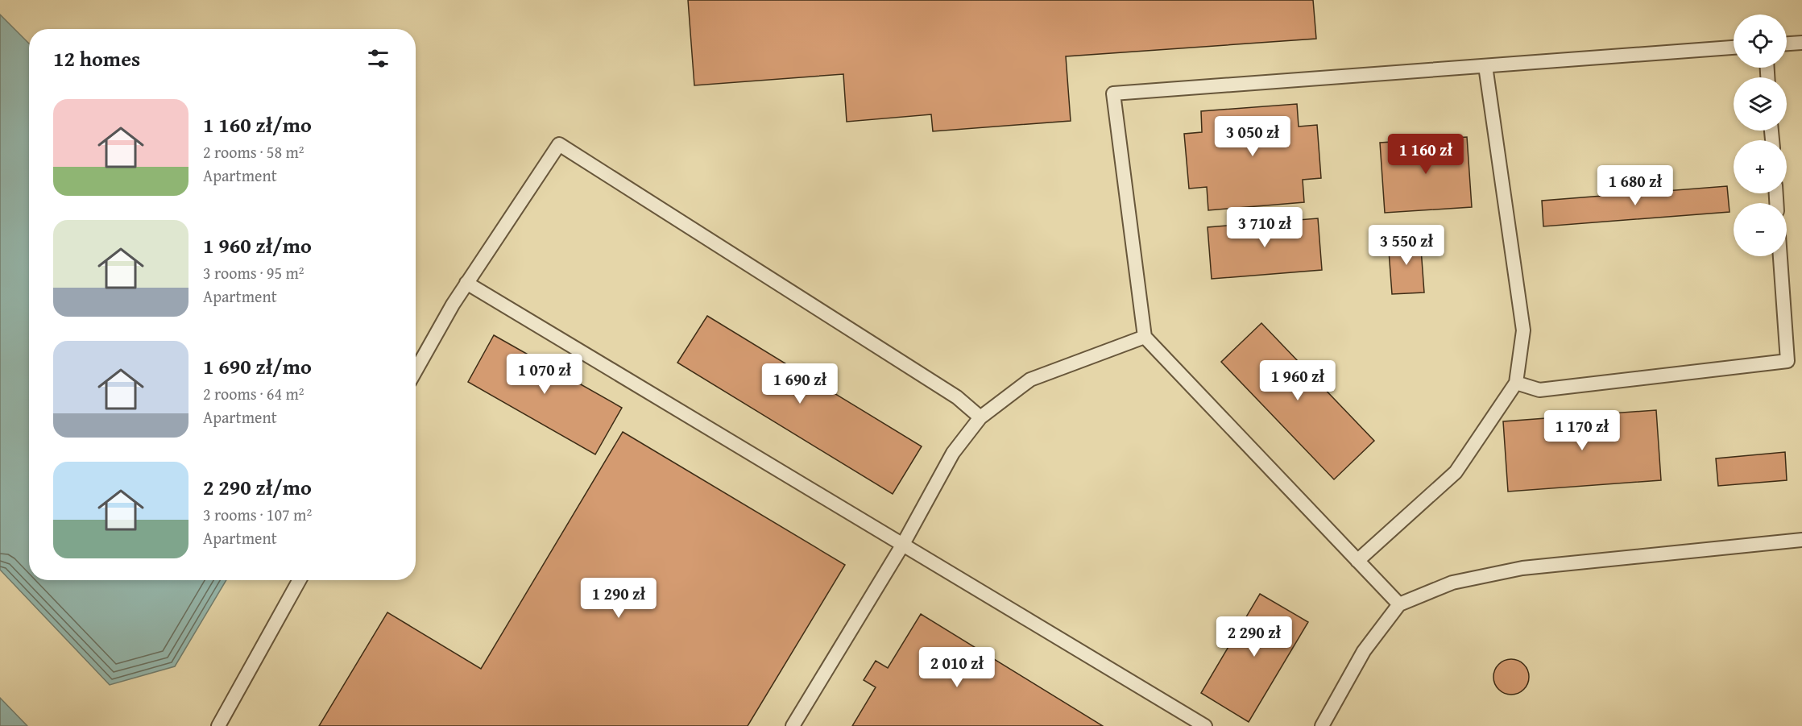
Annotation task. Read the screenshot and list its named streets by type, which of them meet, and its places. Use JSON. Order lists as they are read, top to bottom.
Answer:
{
  "page": {
    "map_buttons": ["+", "−"],
    "heading": "12 homes",
    "list": [
      {
        "name": "1 160 zł/mo",
        "note": "2 rooms · 58 m² · Apartment"
      },
      {
        "name": "1 960 zł/mo",
        "note": "3 rooms · 95 m² · Apartment"
      },
      {
        "name": "1 690 zł/mo",
        "note": "2 rooms · 64 m² · Apartment"
      },
      {
        "name": "2 290 zł/mo",
        "note": "3 rooms · 107 m² · Apartment"
      }
    ],
    "price": [
      "3 050 zł",
      "1 160 zł",
      "1 680 zł",
      "3 710 zł",
      "3 550 zł",
      "1 070 zł",
      "1 960 zł",
      "1 690 zł",
      "1 170 zł",
      "1 290 zł",
      "2 290 zł",
      "2 010 zł"
    ]
  }
}
